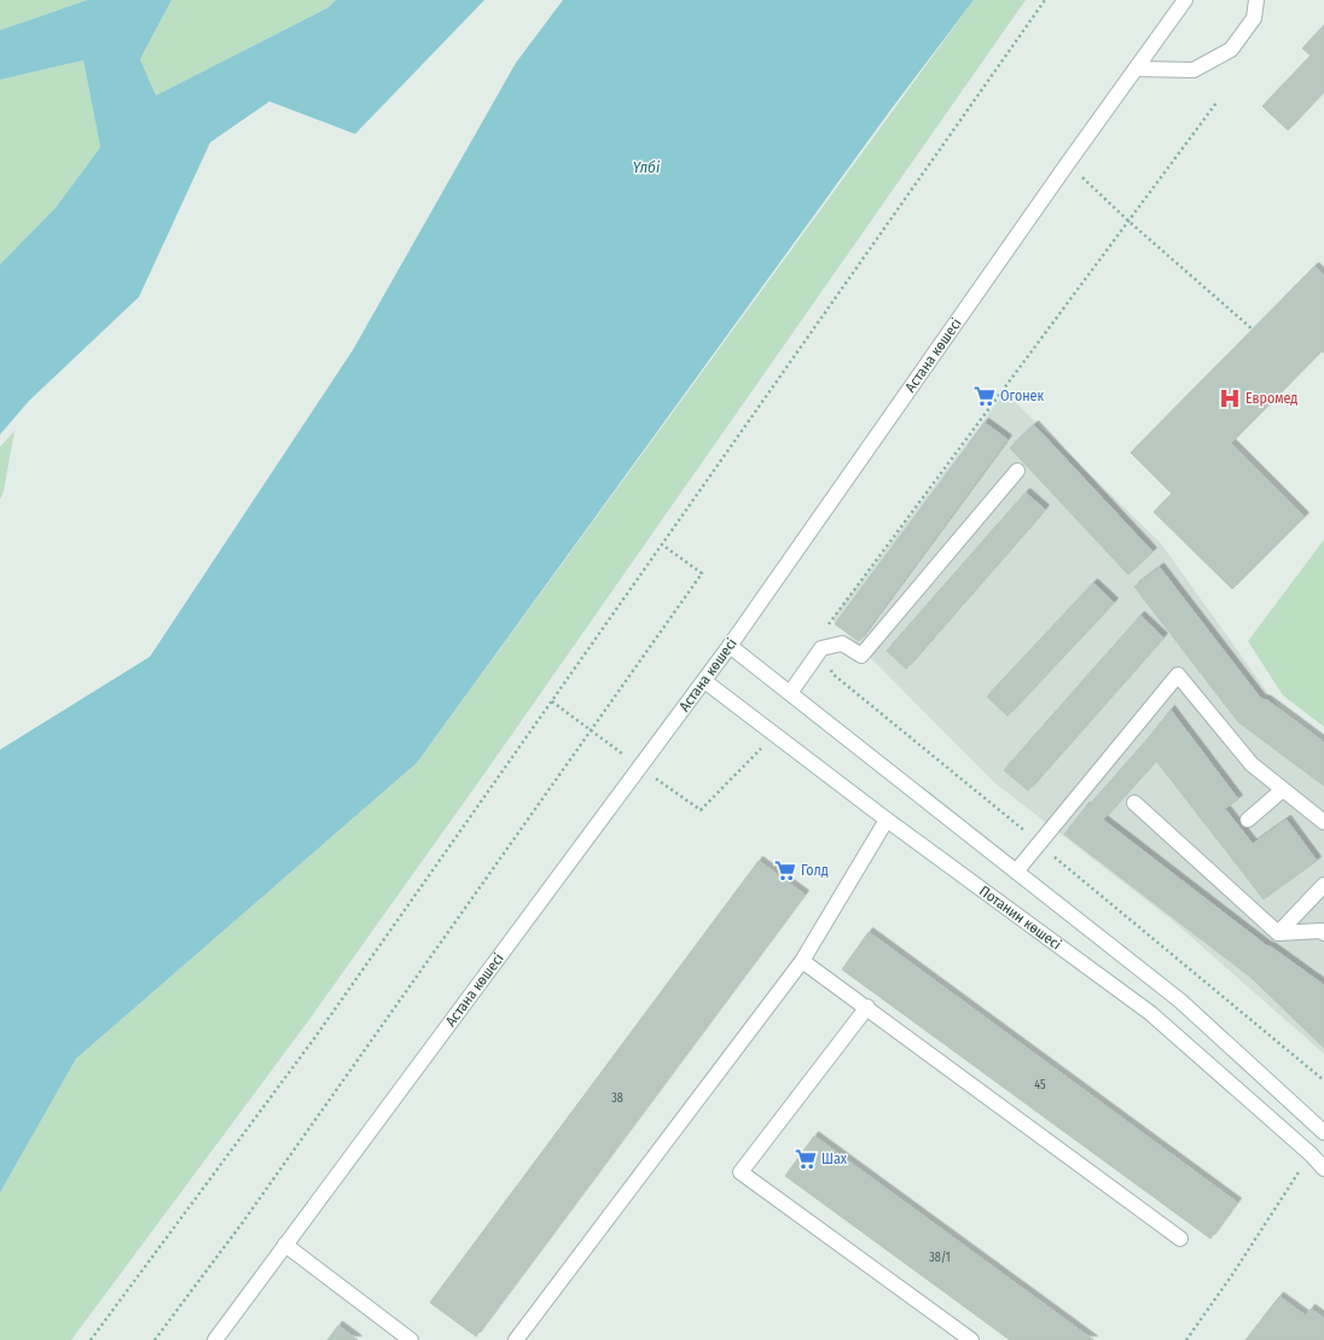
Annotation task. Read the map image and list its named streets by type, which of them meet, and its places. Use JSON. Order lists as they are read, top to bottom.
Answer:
{
  "streets": {
    "main road": ["Астана көшесі", "Потанин көшесі"]
  },
  "crossings": [
    ["Астана көшесі", "Потанин көшесі"]
  ],
  "water": ["Үлбі"],
  "places": {
    "supermarket": ["Огонек", "Голд", "Шах"],
    "hospital": ["Евромед"]
  },
  "house_numbers": ["45", "38", "38/1"]
}
